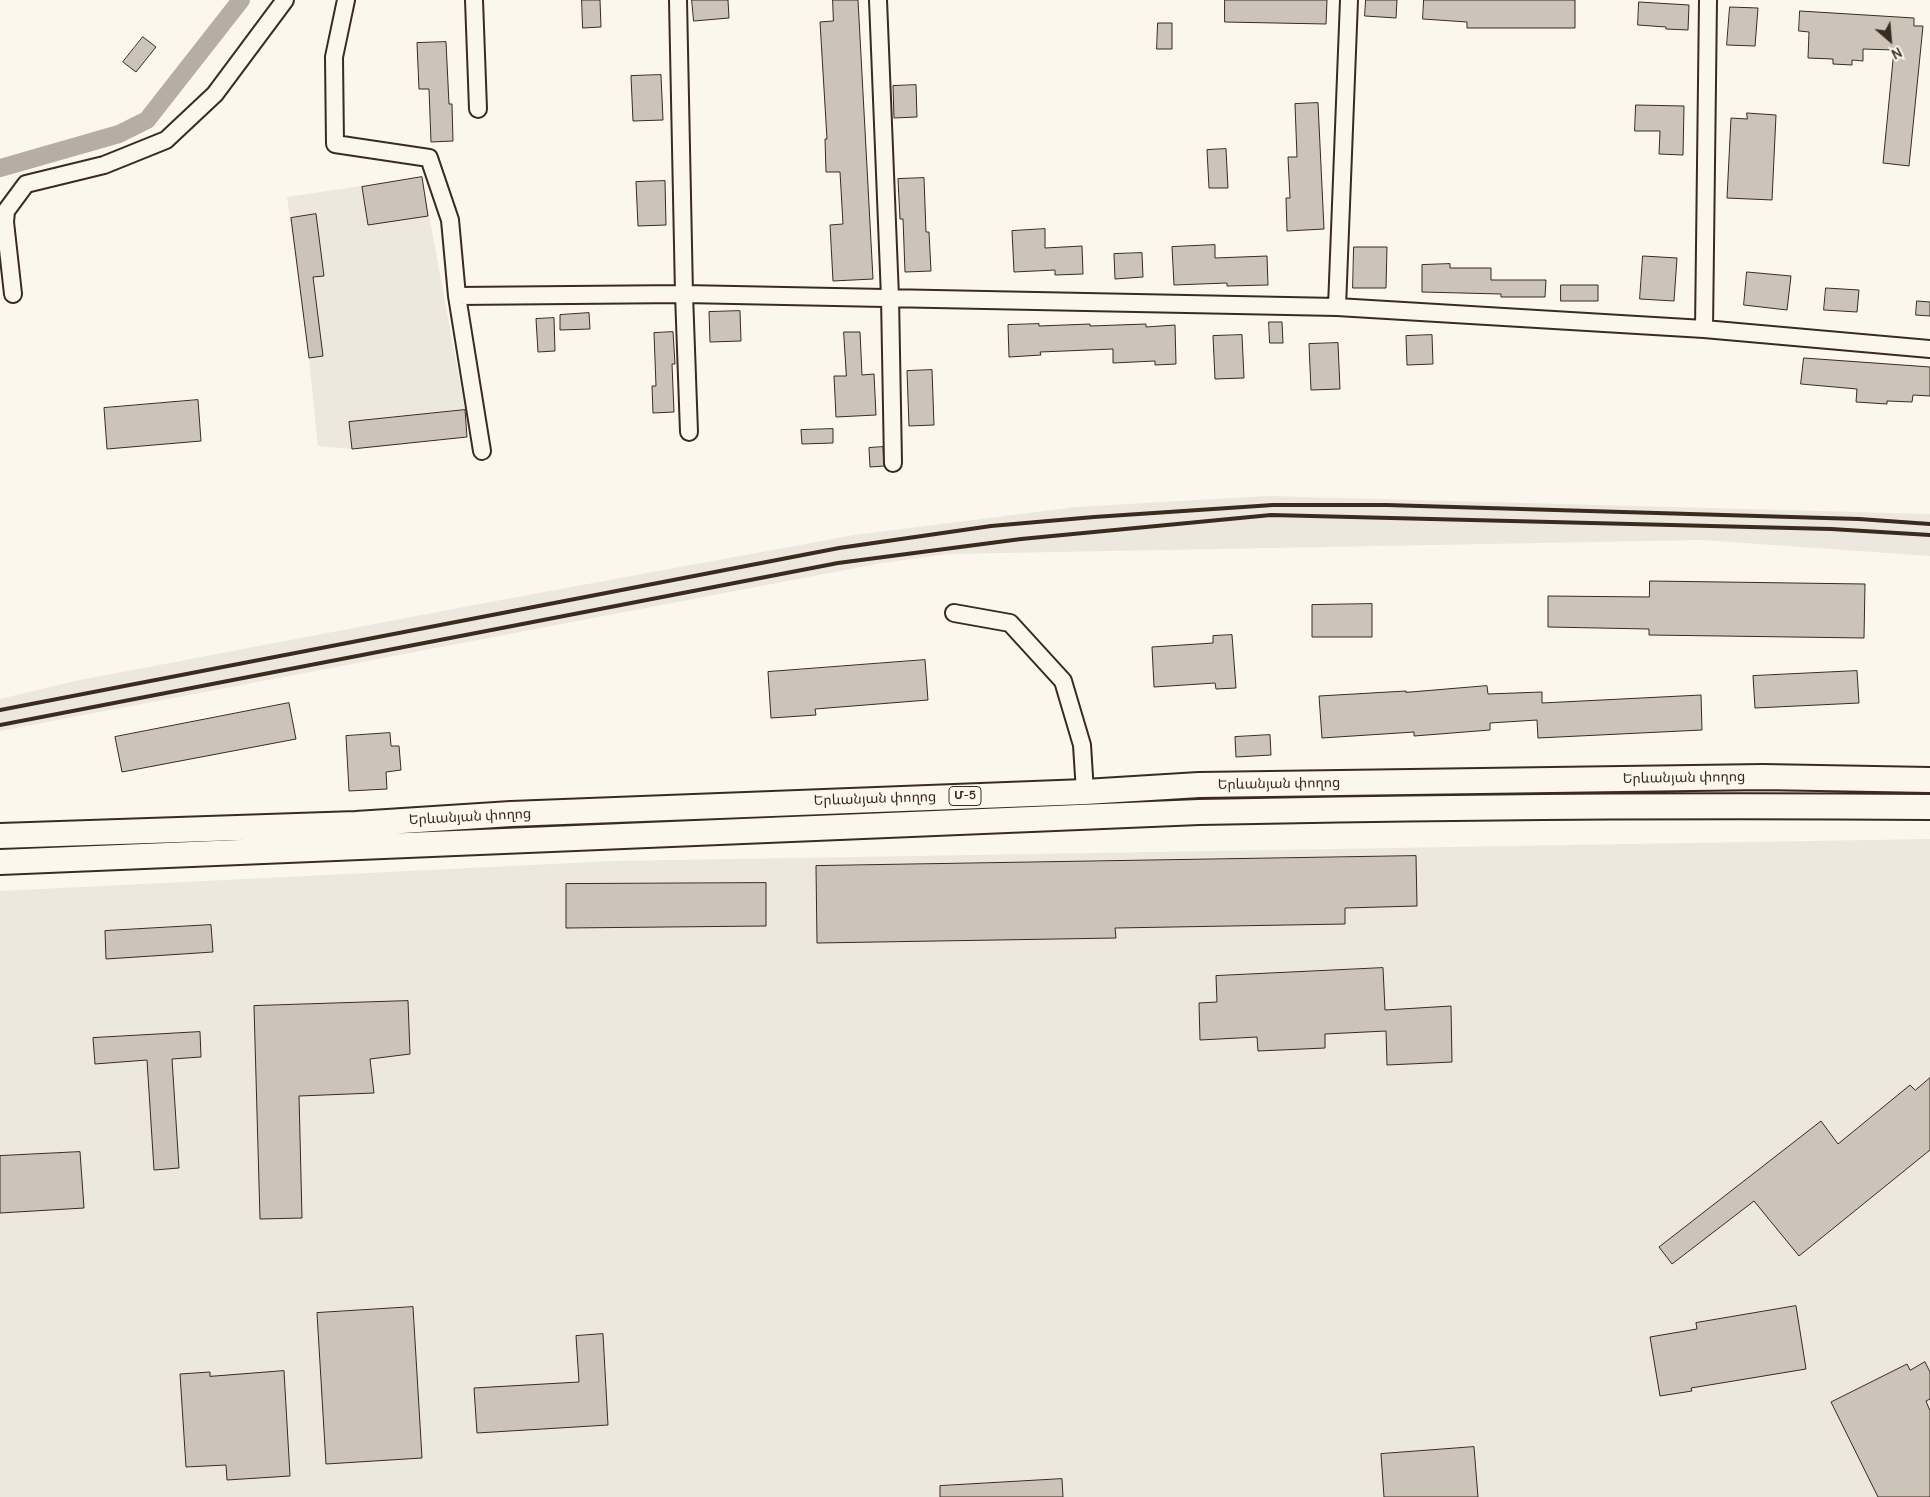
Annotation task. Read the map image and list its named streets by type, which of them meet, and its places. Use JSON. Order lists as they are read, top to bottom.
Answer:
{
  "streets": {
    "highway": ["Երևանյան փողոց", "Մ-5"]
  },
  "north": "bottom right"
}
